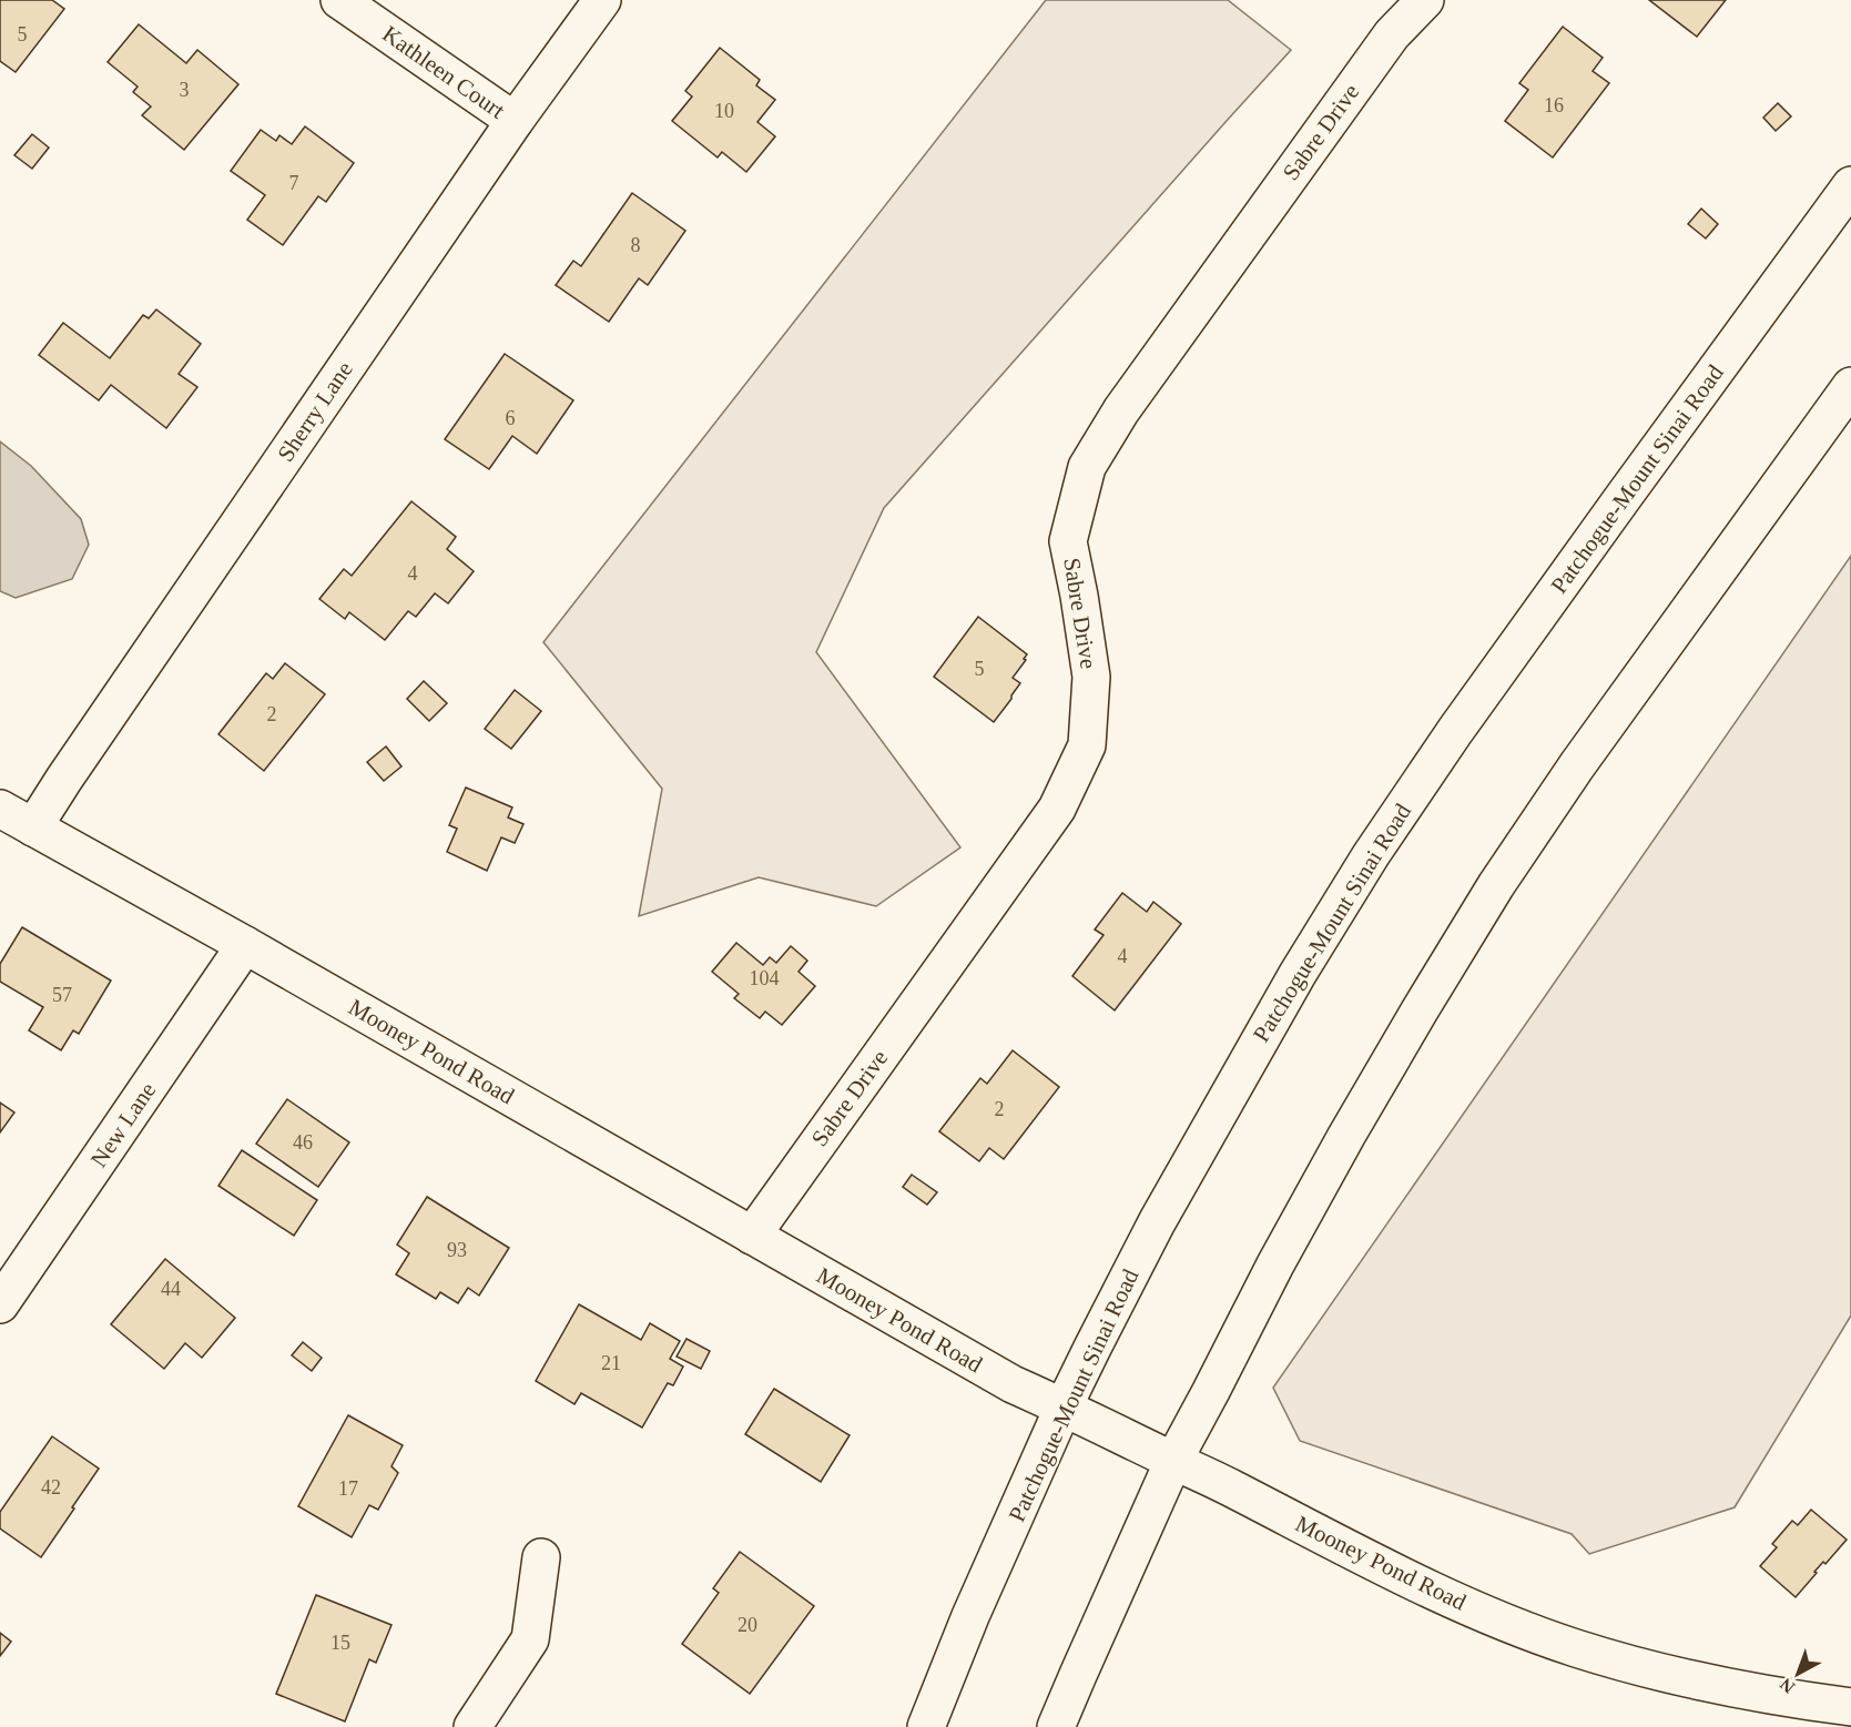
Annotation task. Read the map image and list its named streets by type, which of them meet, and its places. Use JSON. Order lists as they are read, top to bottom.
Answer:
{
  "streets": {
    "main road": [
      "Kathleen Court",
      "Sabre Drive",
      "Sherry Lane",
      "Patchogue-Mount Sinai Road",
      "Mooney Pond Road",
      "New Lane"
    ]
  },
  "crossings": [
    ["Kathleen Court", "Sherry Lane"],
    ["Sabre Drive", "Mooney Pond Road"],
    ["Sherry Lane", "Mooney Pond Road"],
    ["Patchogue-Mount Sinai Road", "Mooney Pond Road"],
    ["Mooney Pond Road", "New Lane"]
  ],
  "house_numbers": [
    "5",
    "3",
    "16",
    "10",
    "7",
    "8",
    "6",
    "4",
    "5",
    "2",
    "4",
    "104",
    "57",
    "2",
    "46",
    "93",
    "44",
    "21",
    "42",
    "17",
    "20",
    "15"
  ],
  "north": "bottom left"
}
